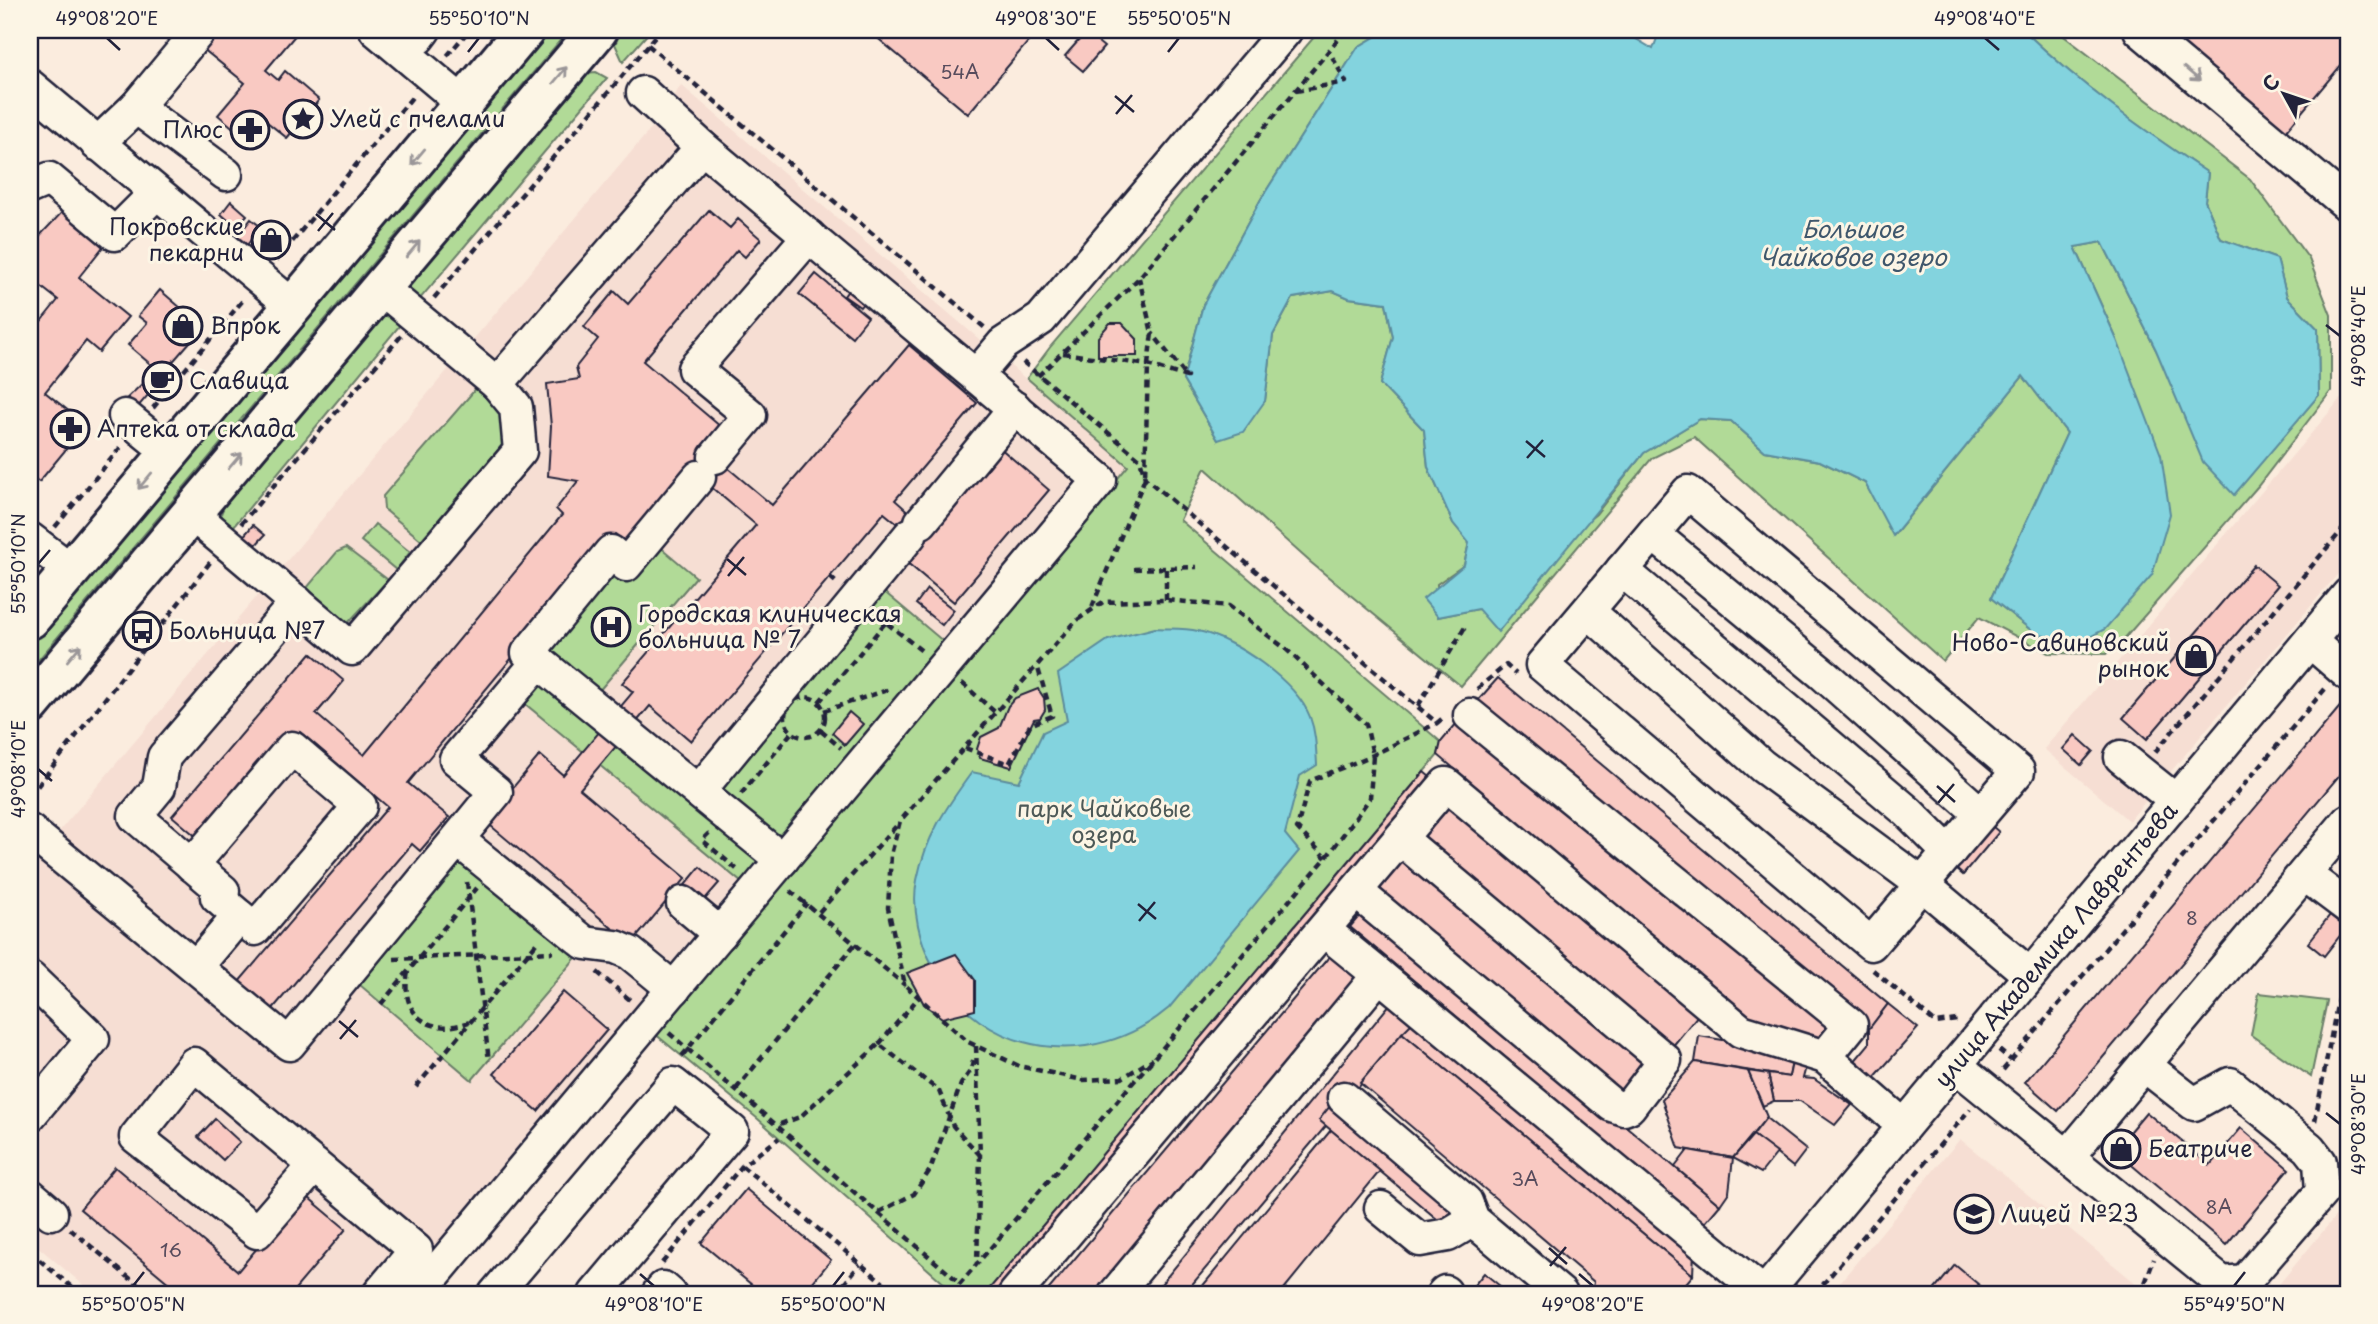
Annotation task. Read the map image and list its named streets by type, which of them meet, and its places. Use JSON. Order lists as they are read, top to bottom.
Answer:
{
  "streets": {
    "street": ["улица Академика Лаврентьева"]
  },
  "water": ["Большое Чайковое озеро"],
  "parks": ["парк Чайковые озера"],
  "places": {
    "place": ["Улей с пчелами"],
    "pharmacy": ["Плюс", "Аптека от склада"],
    "shop": [
      "Покровские пекарни",
      "Впрок",
      "Ново-Савиновский рынок",
      "Беатриче"
    ],
    "cafe": ["Славица"],
    "hospital": ["Городская клиническая больница № 7"],
    "bus stop": ["Больница №7"],
    "school or university": ["Лицей №23"]
  },
  "house_numbers": [
    "54А",
    "8",
    "3А",
    "8А",
    "16"
  ],
  "north": "top left",
  "coordinates": [
    "49°08'20\"E",
    "55°50'10\"N",
    "49°08'30\"E",
    "55°50'05\"N",
    "49°08'40\"E",
    "49°08'10\"E",
    "55°50'00\"N",
    "55°49'50\"N"
  ]
}
